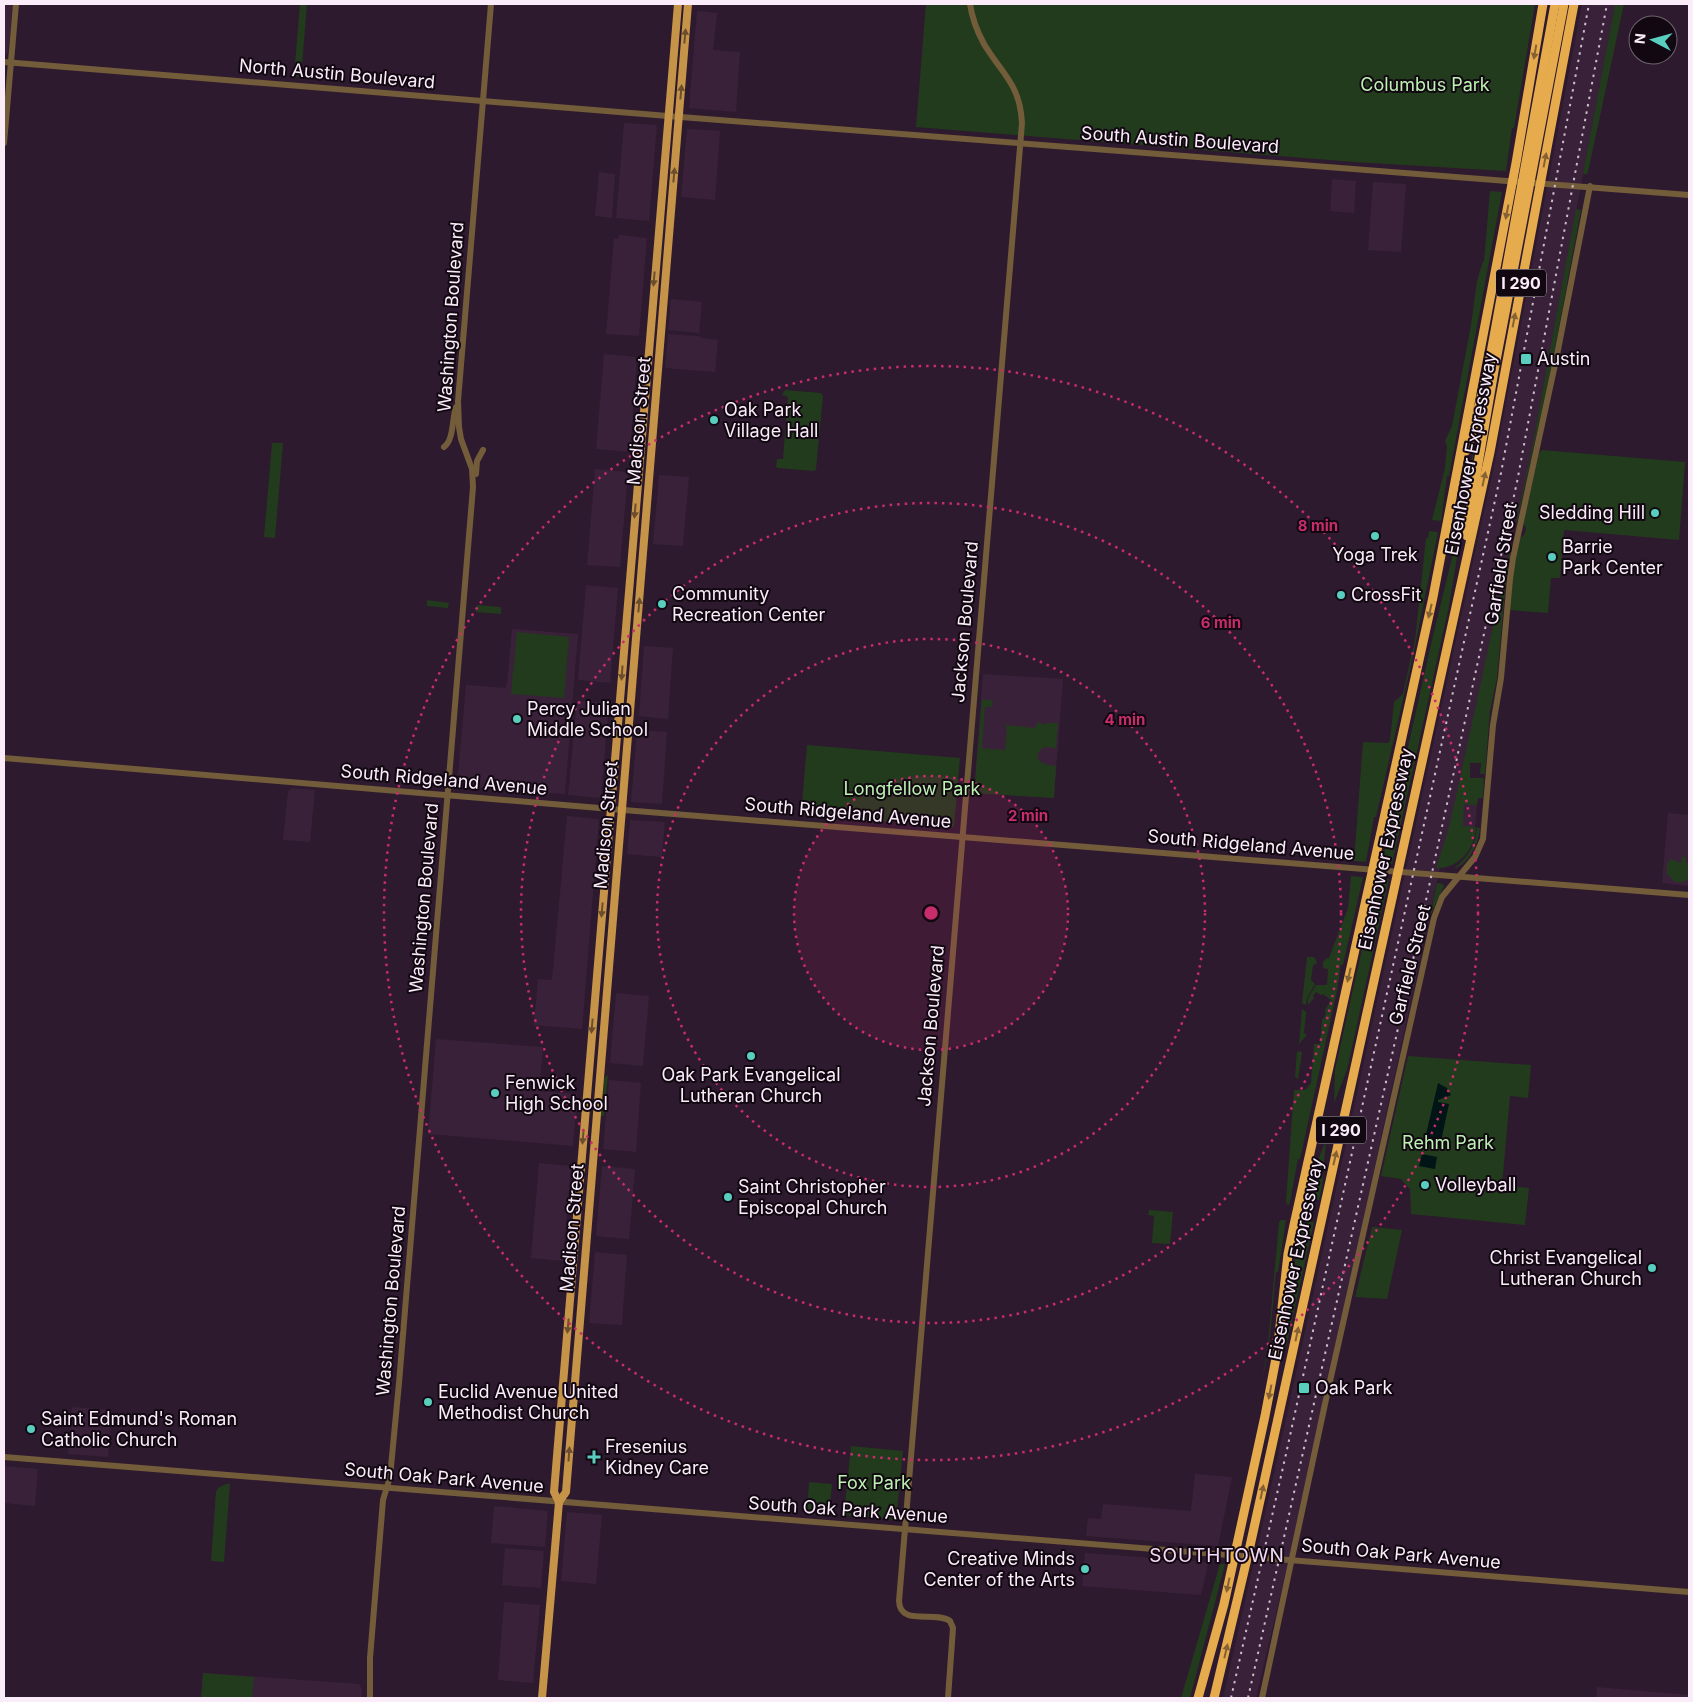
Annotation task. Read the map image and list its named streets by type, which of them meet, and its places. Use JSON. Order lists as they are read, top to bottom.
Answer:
{
  "streets": {
    "highway": ["I 290", "Eisenhower Expressway"],
    "main road": ["Madison Street"],
    "street": [
      "North Austin Boulevard",
      "South Austin Boulevard",
      "Washington Boulevard",
      "Garfield Street",
      "Jackson Boulevard",
      "South Ridgeland Avenue",
      "South Oak Park Avenue"
    ]
  },
  "crossings": [
    ["North Austin Boulevard", "South Austin Boulevard"],
    ["North Austin Boulevard", "Washington Boulevard"],
    ["North Austin Boulevard", "Madison Street"],
    ["South Austin Boulevard", "Madison Street"],
    ["South Austin Boulevard", "Garfield Street"],
    ["South Austin Boulevard", "Jackson Boulevard"],
    ["Washington Boulevard", "South Ridgeland Avenue"],
    ["Washington Boulevard", "South Oak Park Avenue"],
    ["Madison Street", "South Ridgeland Avenue"],
    ["Madison Street", "South Oak Park Avenue"],
    ["Garfield Street", "South Ridgeland Avenue"],
    ["Garfield Street", "South Oak Park Avenue"],
    ["Jackson Boulevard", "South Ridgeland Avenue"],
    ["Jackson Boulevard", "South Oak Park Avenue"]
  ],
  "districts": ["SOUTHTOWN"],
  "parks": [
    "Columbus Park",
    "Longfellow Park",
    "Rehm Park",
    "Fox Park"
  ],
  "places": {
    "transit": ["Austin", "Oak Park"],
    "other": [
      "Oak Park Village Hall",
      "Sledding Hill",
      "Yoga Trek",
      "Barrie Park Center",
      "CrossFit",
      "Community Recreation Center",
      "Percy Julian Middle School",
      "Oak Park Evangelical Lutheran Church",
      "Fenwick High School",
      "Volleyball",
      "Saint Christopher Episcopal Church",
      "Christ Evangelical Lutheran Church",
      "Euclid Avenue United Methodist Church",
      "Saint Edmund's Roman Catholic Church",
      "Creative Minds Center of the Arts"
    ],
    "health": ["Fresenius Kidney Care"]
  },
  "north": "left",
  "rings": [
    "8 min",
    "6 min",
    "4 min",
    "2 min"
  ]
}
